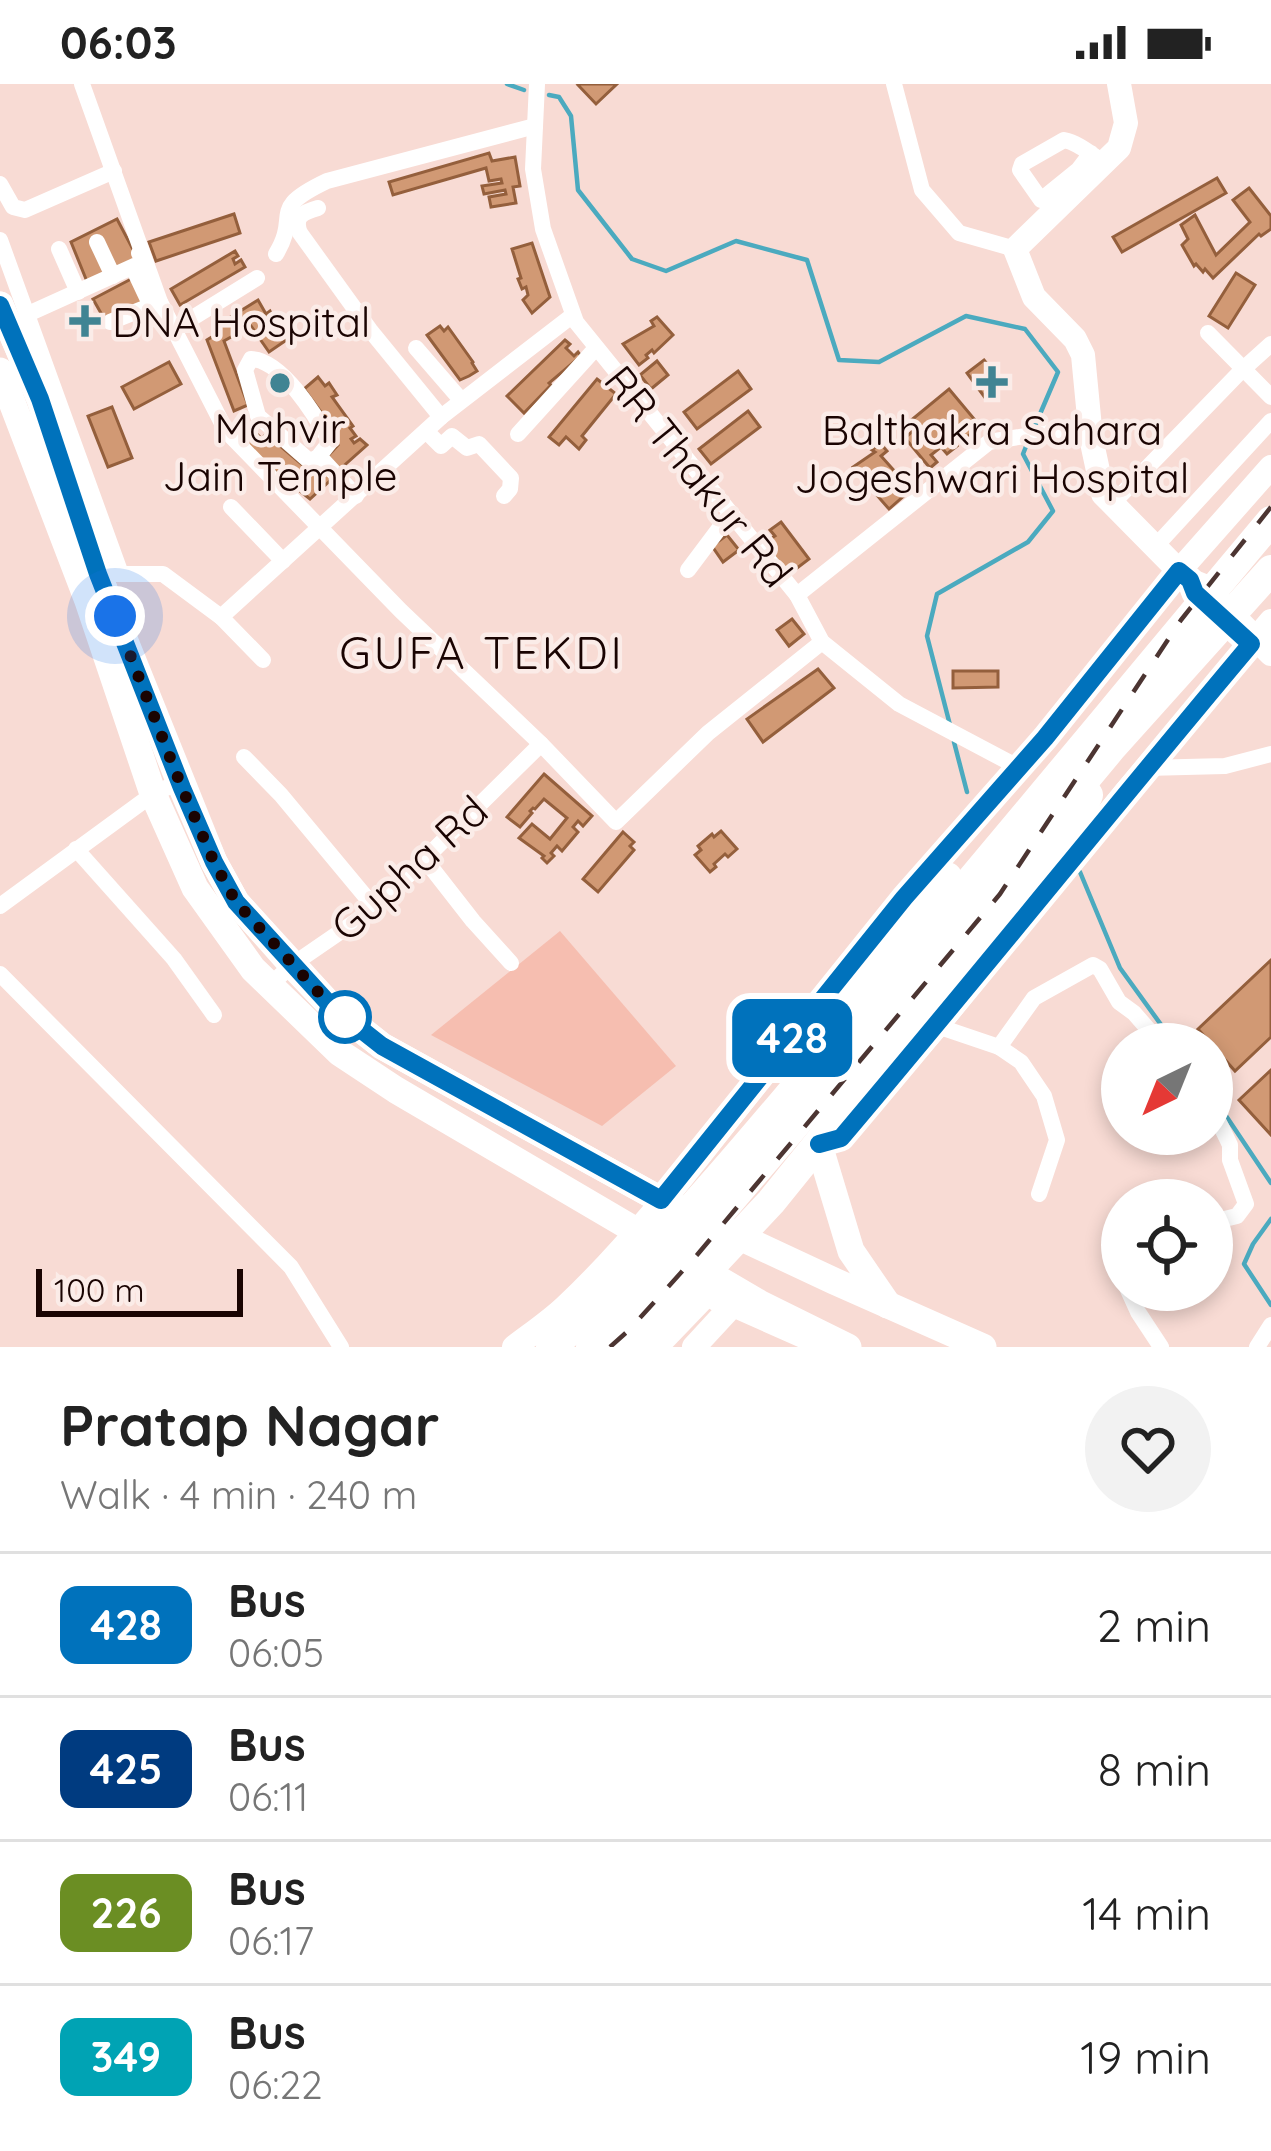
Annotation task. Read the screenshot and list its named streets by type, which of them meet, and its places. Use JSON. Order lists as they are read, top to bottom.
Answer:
{
  "streets": {
    "street": ["RR Thakur Rd", "Gupha Rd"]
  },
  "districts": ["GUFA TEKDI"],
  "places": {
    "health": ["DNA Hospital", "Balthakra Sahara Jogeshwari Hospital"],
    "other": ["Mahvir Jain Temple"]
  },
  "lines": ["bus line 428"],
  "scale_bar": "100 m",
  "north": "bottom left",
  "page": {
    "status": "06:03",
    "on_map": "428",
    "scale": "100 m",
    "heading": ["Pratap Nagar", "Walk · 4 min · 240 m"],
    "list": [
      {
        "mark": "428",
        "name": "Bus",
        "note": "06:05",
        "value": "2 min"
      },
      {
        "mark": "425",
        "name": "Bus",
        "note": "06:11",
        "value": "8 min"
      },
      {
        "mark": "226",
        "name": "Bus",
        "note": "06:17",
        "value": "14 min"
      },
      {
        "mark": "349",
        "name": "Bus",
        "note": "06:22",
        "value": "19 min"
      }
    ]
  }
}
